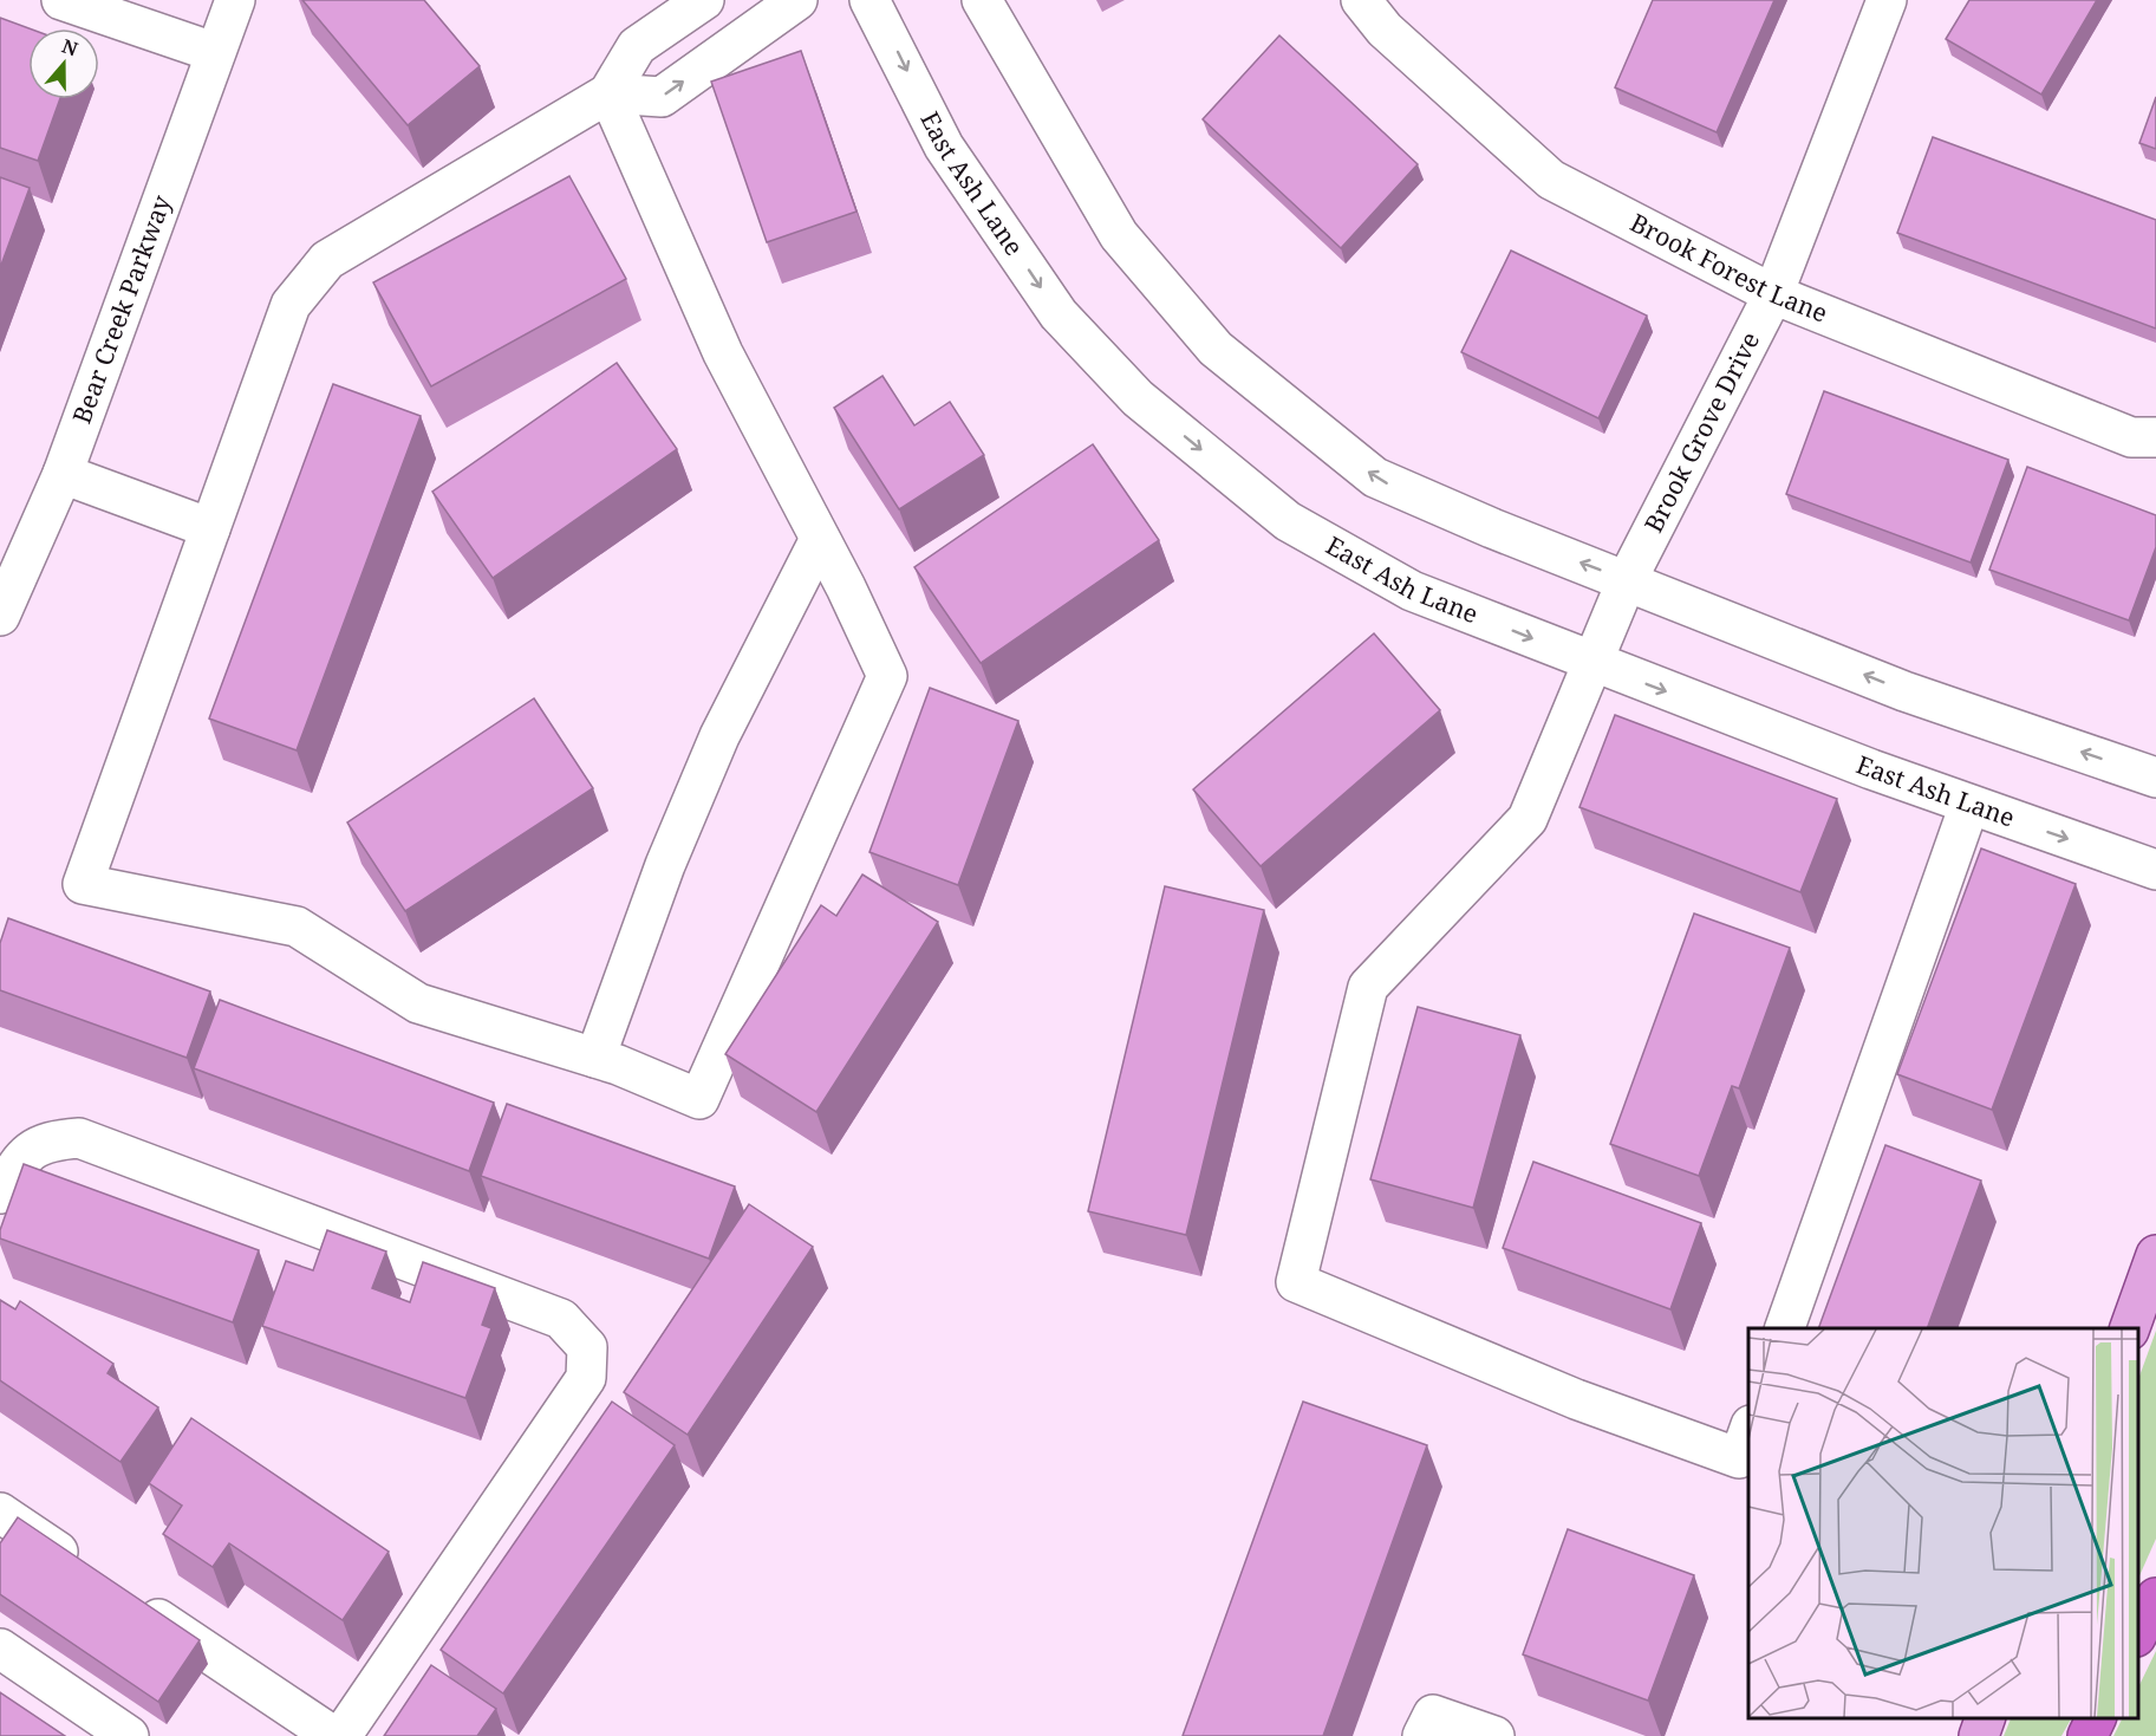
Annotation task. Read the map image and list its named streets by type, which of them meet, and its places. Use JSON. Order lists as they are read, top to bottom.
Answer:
{
  "streets": {
    "street": [
      "East Ash Lane",
      "Brook Forest Lane",
      "Bear Creek Parkway",
      "Brook Grove Drive"
    ]
  },
  "crossings": [
    ["East Ash Lane", "Brook Grove Drive"],
    ["Brook Forest Lane", "Brook Grove Drive"]
  ],
  "north": "top"
}
